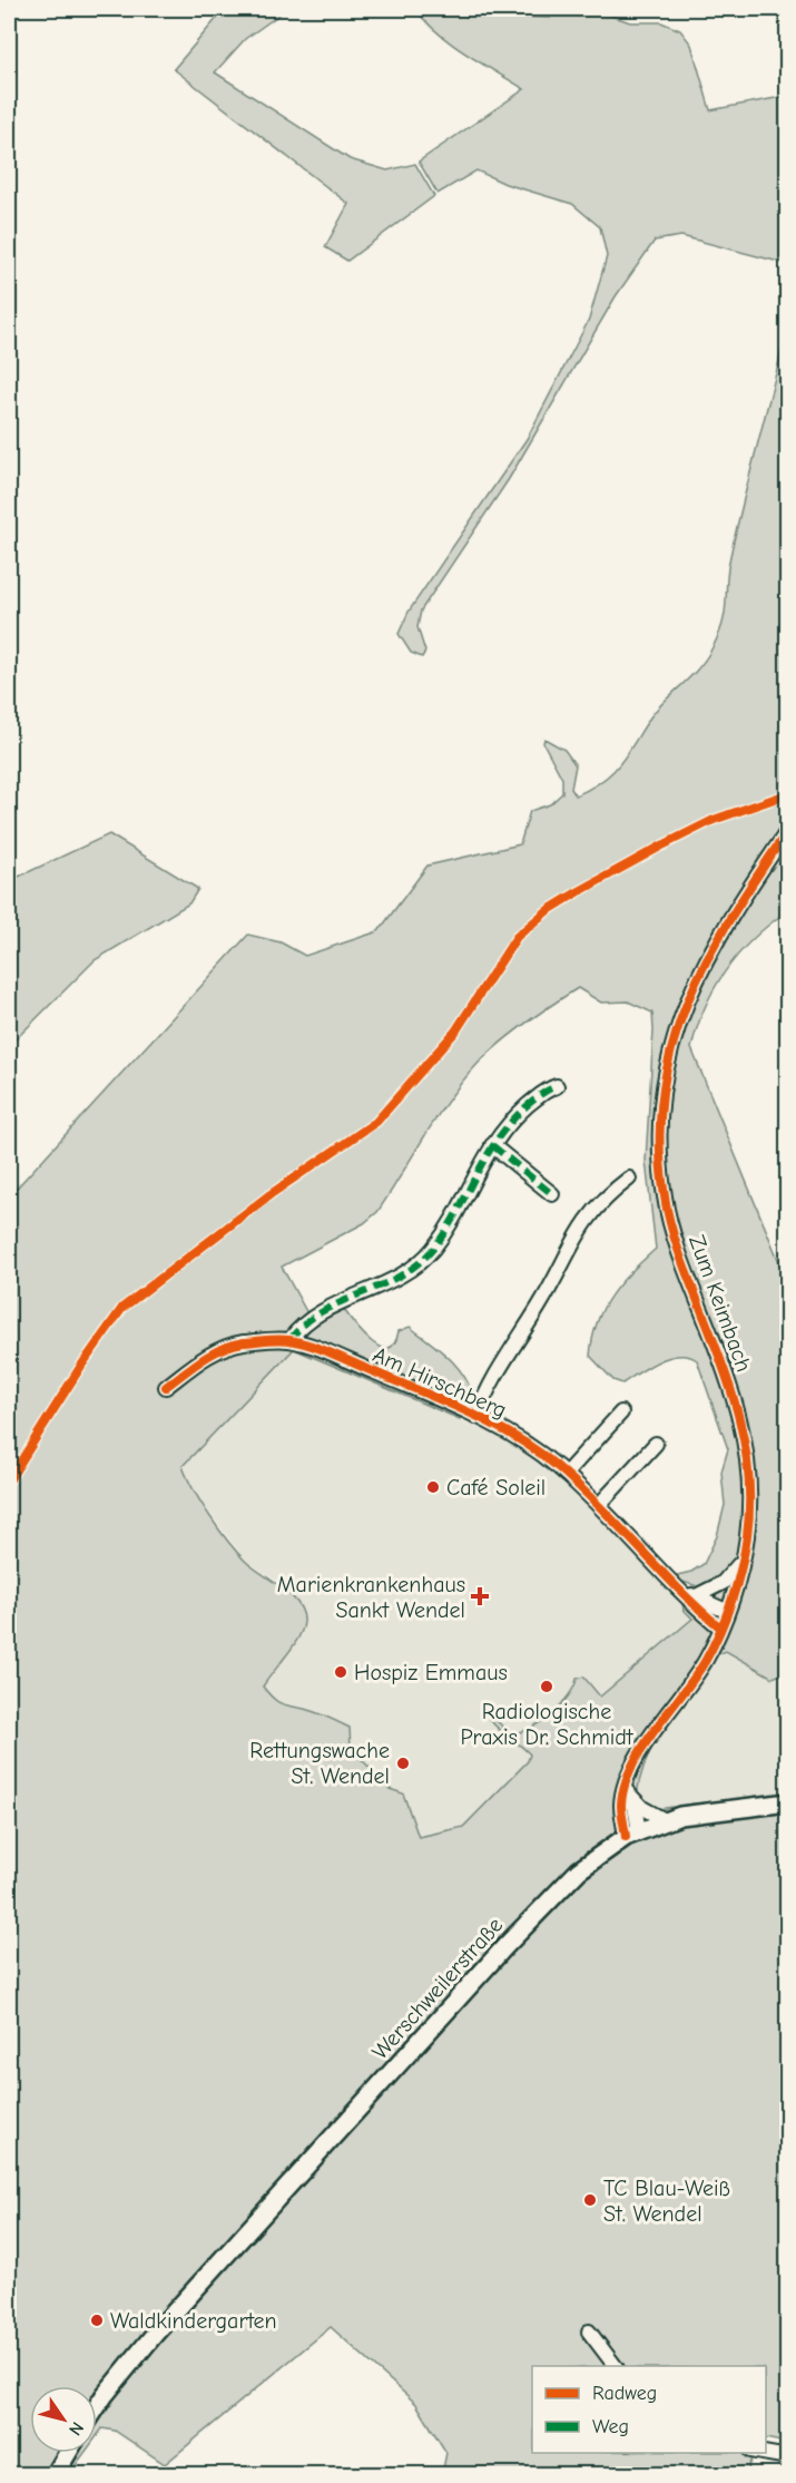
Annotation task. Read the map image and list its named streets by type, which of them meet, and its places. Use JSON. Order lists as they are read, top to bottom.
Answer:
{
  "streets": {
    "main road": ["Werschweilerstraße"],
    "street": ["Zum Keimbach", "Am Hirschberg"]
  },
  "crossings": [
    ["Zum Keimbach", "Am Hirschberg"],
    ["Zum Keimbach", "Werschweilerstraße"]
  ],
  "places": {
    "other": [
      "Café Soleil",
      "Hospiz Emmaus",
      "Radiologische Praxis Dr. Schmidt",
      "Rettungswache St. Wendel",
      "TC Blau-Weiß St. Wendel",
      "Waldkindergarten"
    ],
    "health": ["Marienkrankenhaus Sankt Wendel"]
  },
  "legend": ["Radweg", "Weg"],
  "north": "bottom right"
}
